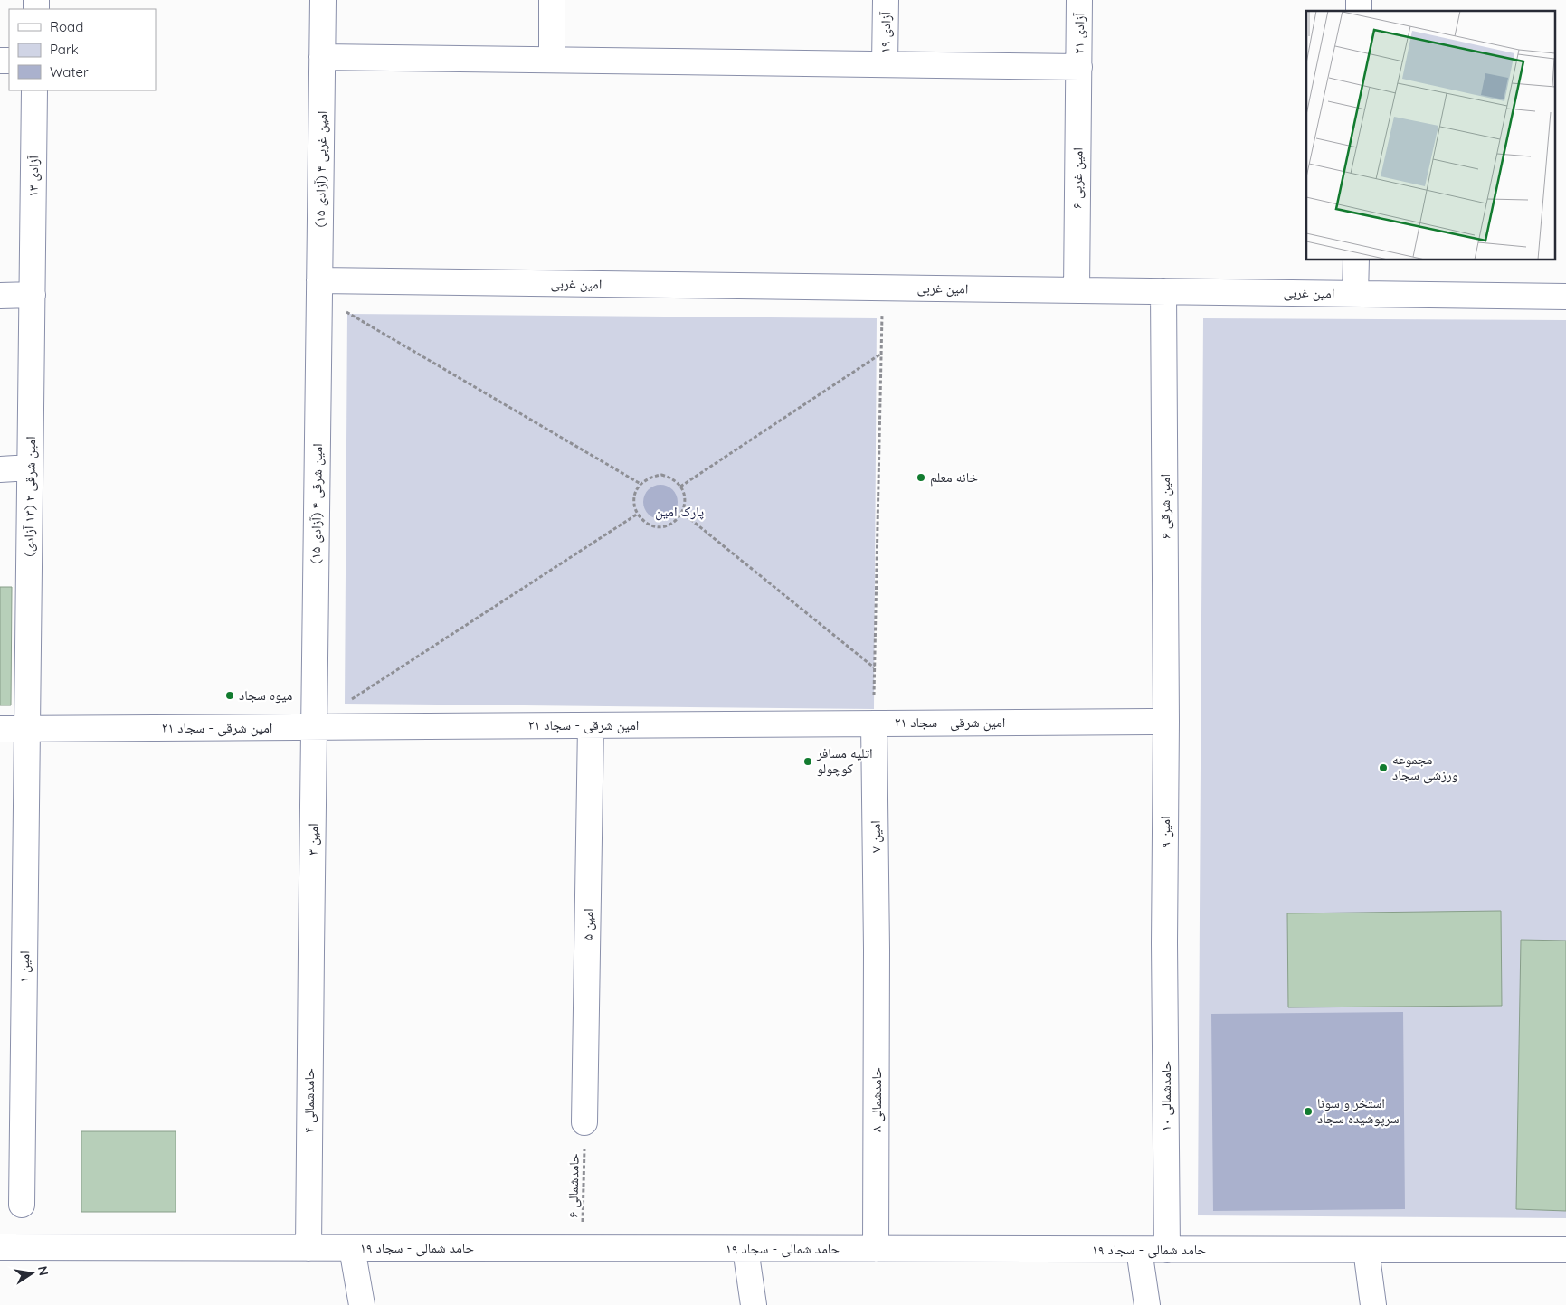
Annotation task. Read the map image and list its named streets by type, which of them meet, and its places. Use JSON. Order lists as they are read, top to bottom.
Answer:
{
  "streets": {
    "street": [
      "۱۹ آزادی",
      "آزادی ۲۱",
      "امین غربی ۴ (آزادی ۱۵)",
      "آزادی ۱۳",
      "امین غربی ۶",
      "امین غربی",
      "امین شرقی ۲ (۱۳ آزادی)",
      "امین شرقی ۴ (آزادی ۱۵)",
      "امین شرقی ۶",
      "امین شرقی - سجاد ۲۱",
      "امین ۹",
      "امین ۷",
      "امین ۳",
      "امین ۵",
      "امین ۱",
      "حامدشمالی ۱۰",
      "حامدشمالی ۸",
      "حامدشمالی ۴",
      "حامد شمالی - سجاد ۱۹"
    ],
    "path": ["حامدشمالی ۶"]
  },
  "crossings": [
    ["آزادی ۲۱", "امین غربی ۶"],
    ["امین غربی ۴ (آزادی ۱۵)", "امین غربی"],
    ["امین غربی ۴ (آزادی ۱۵)", "امین شرقی ۴ (آزادی ۱۵)"],
    ["آزادی ۱۳", "امین شرقی ۲ (۱۳ آزادی)"],
    ["امین غربی ۶", "امین غربی"],
    ["امین غربی", "امین شرقی ۴ (آزادی ۱۵)"],
    ["امین غربی", "امین شرقی ۶"],
    ["امین شرقی ۲ (۱۳ آزادی)", "امین شرقی - سجاد ۲۱"],
    ["امین شرقی ۲ (۱۳ آزادی)", "امین ۱"],
    ["امین شرقی ۴ (آزادی ۱۵)", "امین شرقی - سجاد ۲۱"],
    ["امین شرقی ۴ (آزادی ۱۵)", "امین ۳"],
    ["امین شرقی ۶", "امین شرقی - سجاد ۲۱"],
    ["امین شرقی ۶", "امین ۹"],
    ["امین شرقی - سجاد ۲۱", "امین ۹"],
    ["امین شرقی - سجاد ۲۱", "امین ۷"],
    ["امین شرقی - سجاد ۲۱", "امین ۳"],
    ["امین شرقی - سجاد ۲۱", "امین ۵"],
    ["امین شرقی - سجاد ۲۱", "امین ۱"],
    ["امین ۹", "حامدشمالی ۱۰"],
    ["امین ۷", "حامدشمالی ۸"],
    ["امین ۳", "حامدشمالی ۴"],
    ["امین ۵", "حامدشمالی ۶"],
    ["حامدشمالی ۱۰", "حامد شمالی - سجاد ۱۹"],
    ["حامدشمالی ۸", "حامد شمالی - سجاد ۱۹"],
    ["حامدشمالی ۴", "حامد شمالی - سجاد ۱۹"],
    ["حامدشمالی ۶", "حامد شمالی - سجاد ۱۹"]
  ],
  "parks": ["پارک امین"],
  "places": [
    "خانه معلم",
    "میوه سجاد",
    "اتليه مسافر كوچولو",
    "مجموعه ورزشی سجاد",
    "استخر و سونا سرپوشیده سجاد"
  ],
  "legend": ["Road", "Park", "Water"],
  "north": "right"
}
